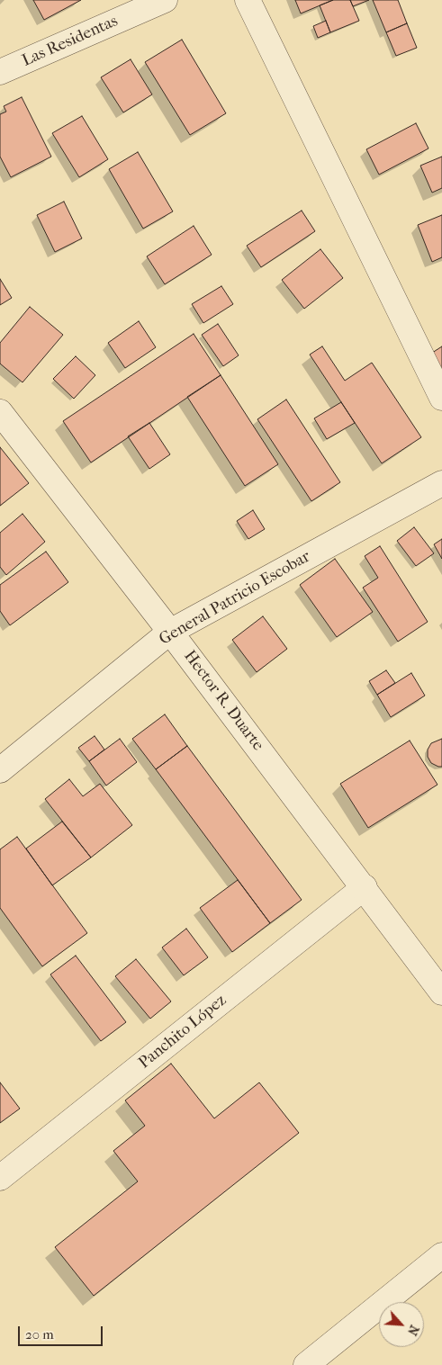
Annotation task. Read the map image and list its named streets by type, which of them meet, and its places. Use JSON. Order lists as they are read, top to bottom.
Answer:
{
  "streets": {
    "street": [
      "Las Residentas",
      "General Patricio Escobar",
      "Hector R. Duarte",
      "Panchito López"
    ]
  },
  "crossings": [
    ["General Patricio Escobar", "Hector R. Duarte"],
    ["Hector R. Duarte", "Panchito López"]
  ],
  "scale_bar": "20 m",
  "north": "bottom right"
}
